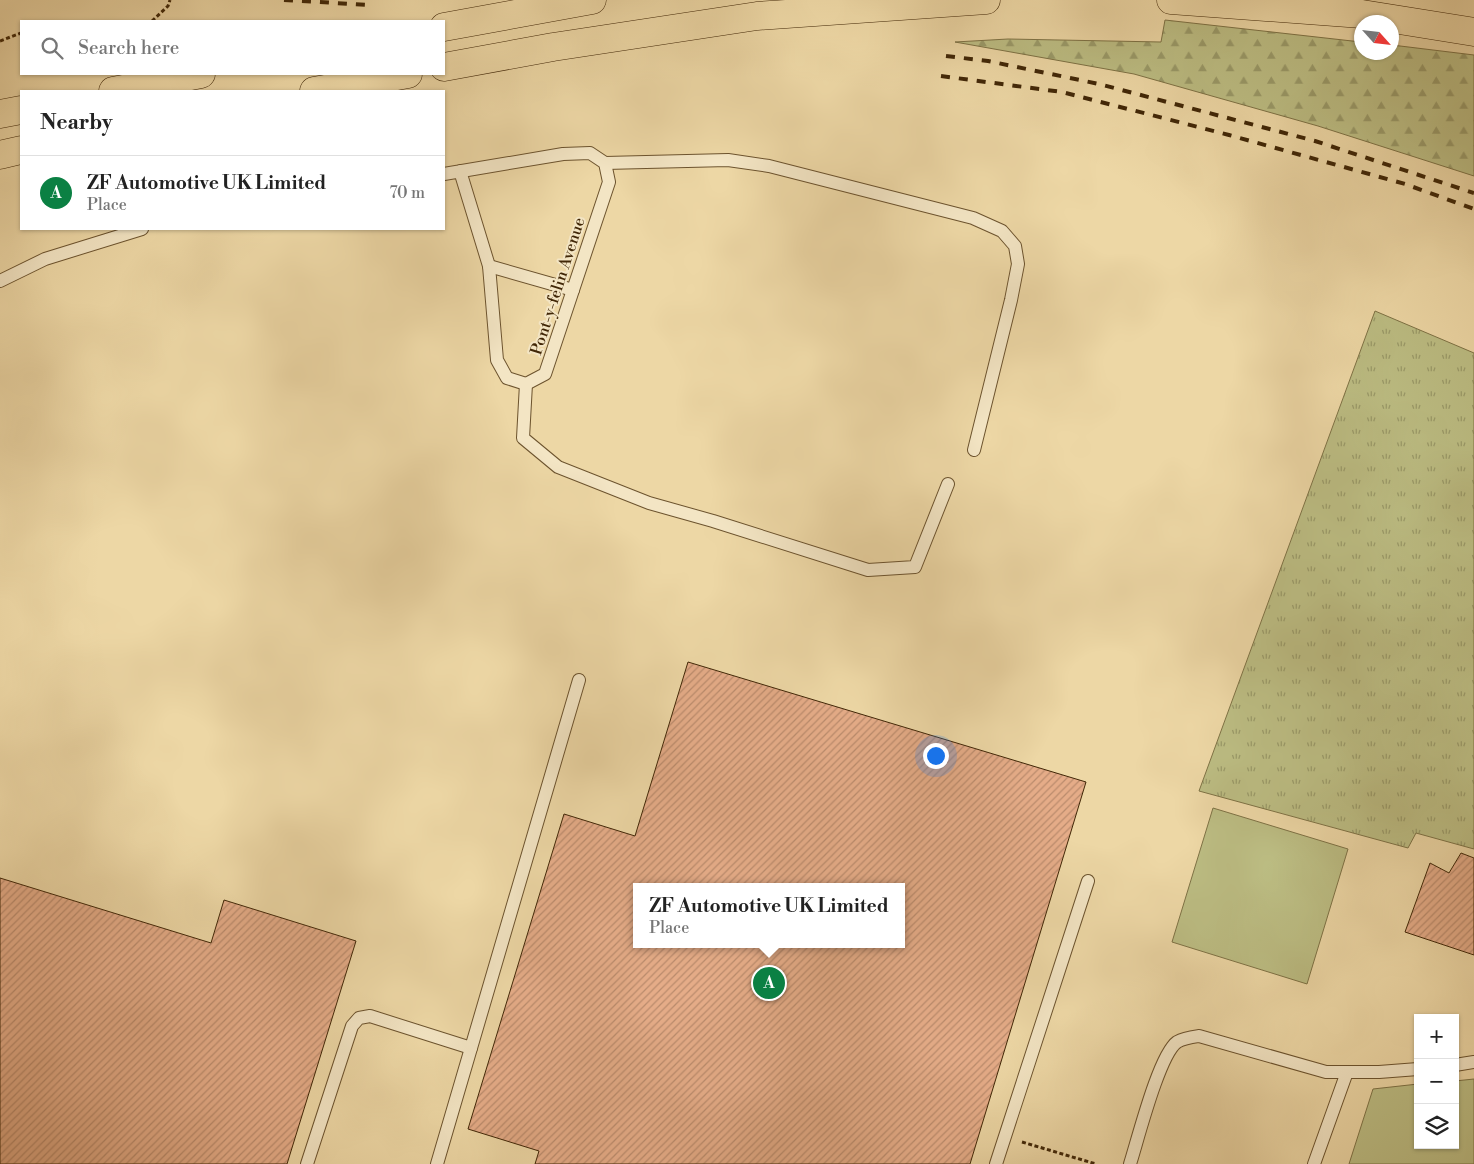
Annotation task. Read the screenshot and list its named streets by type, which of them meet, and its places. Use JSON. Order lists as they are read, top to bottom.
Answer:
{
  "streets": {
    "lane": ["Pont-y-felin Avenue"]
  },
  "north": "bottom right",
  "page": {
    "search": "Search here",
    "heading": "Nearby",
    "list": [
      {
        "mark": "A",
        "name": "ZF Automotive UK Limited",
        "note": "Place",
        "value": "70 m"
      }
    ],
    "popup": ["ZF Automotive UK Limited", "Place"],
    "pins": "A",
    "map_buttons": ["+", "−"]
  }
}
